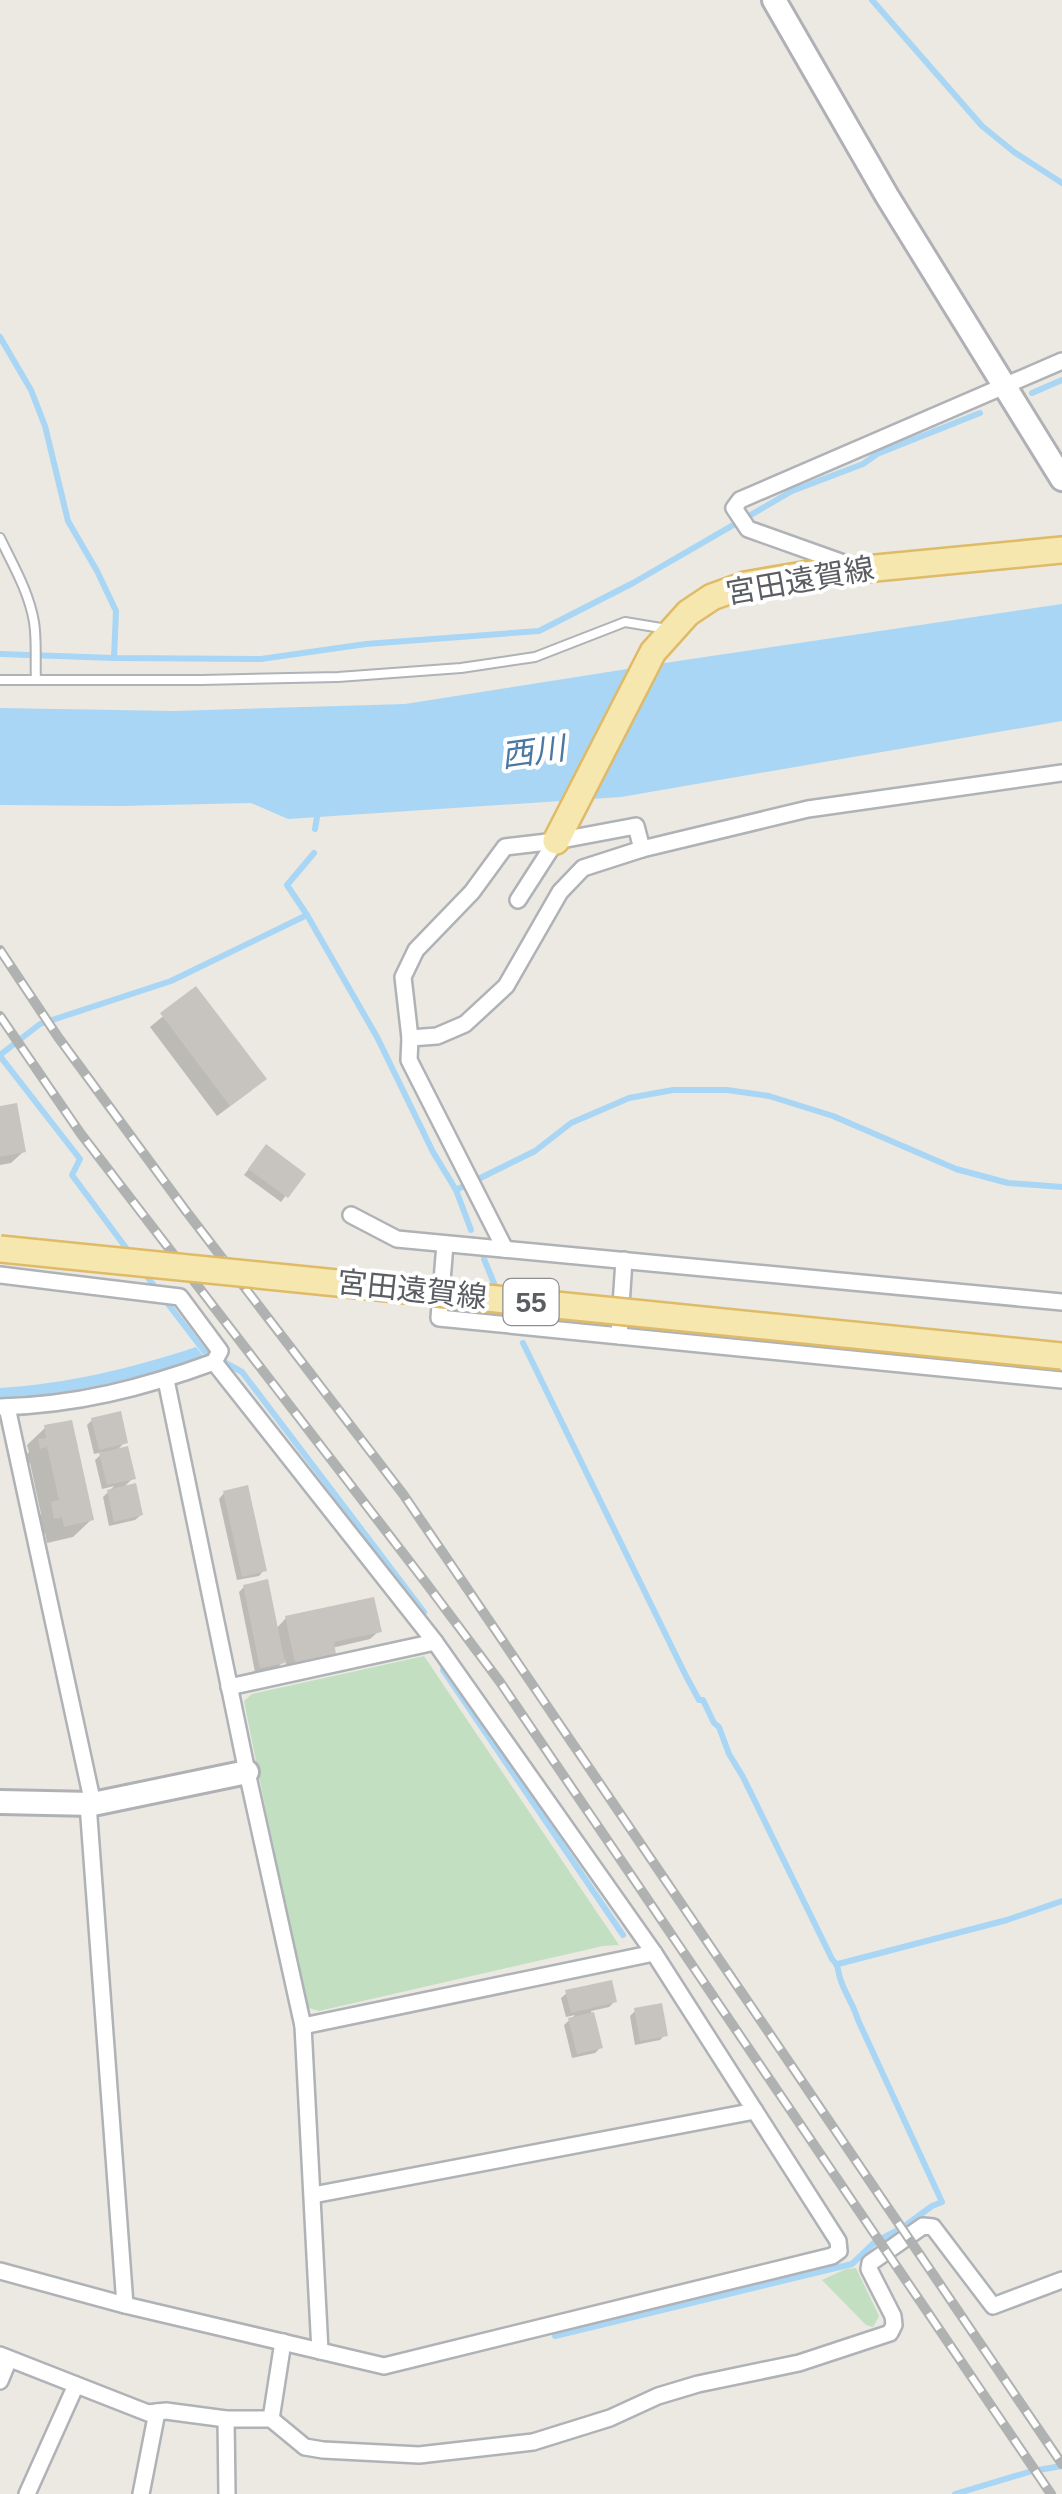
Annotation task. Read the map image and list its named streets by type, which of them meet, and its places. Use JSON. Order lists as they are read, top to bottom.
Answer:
{
  "streets": {
    "main road": ["宮田遠賀線", "55"]
  },
  "water": ["西川"]
}
